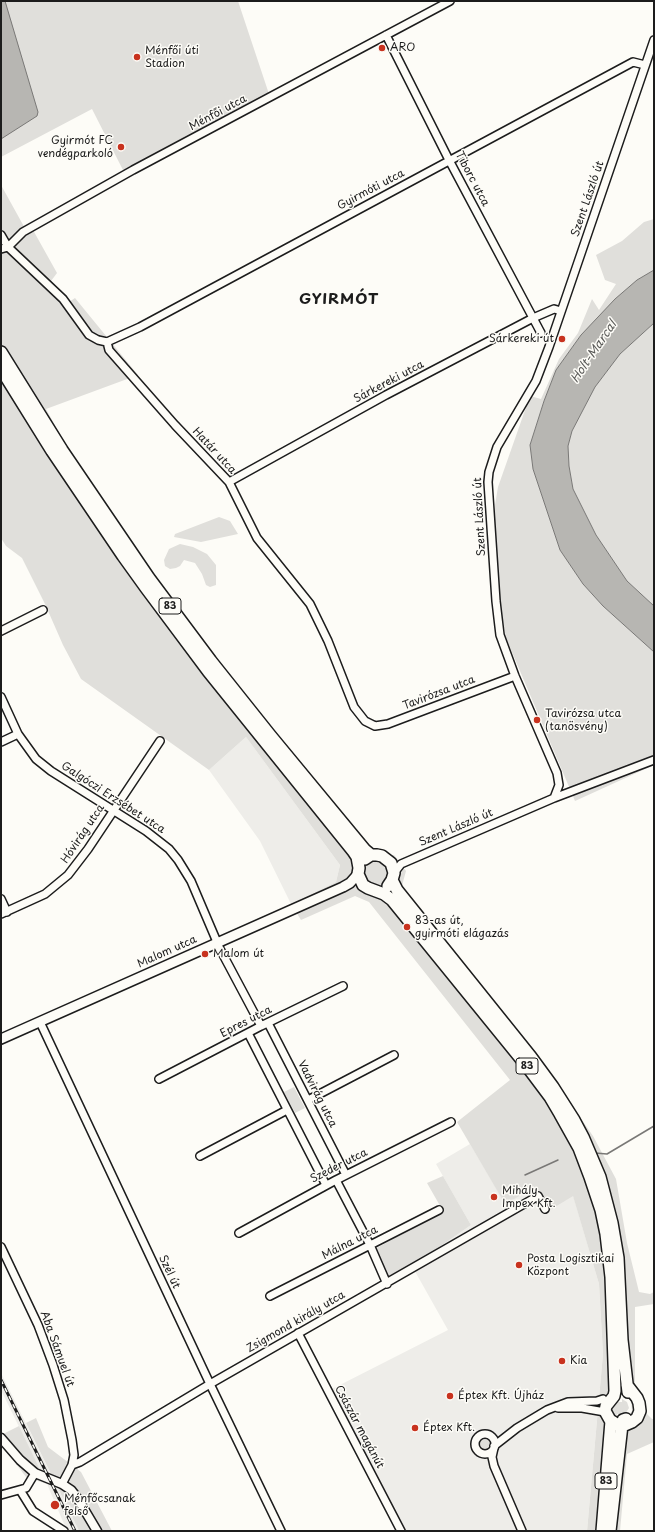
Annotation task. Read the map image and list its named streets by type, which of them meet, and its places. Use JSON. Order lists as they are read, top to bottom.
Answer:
{
  "streets": {
    "main road": ["83", "Malom utca"],
    "street": [
      "Ménfői utca",
      "Tiborc utca",
      "Gyirmóti utca",
      "Szent László út",
      "Sárkereki utca",
      "Határ utca",
      "Tavirózsa utca",
      "Galgóczi Erzsébet utca",
      "Hóvirág utca",
      "Epres utca",
      "Vadvirág utca",
      "Szeder utca",
      "Málna utca",
      "Szél út",
      "Zsigmond király utca",
      "Aba Sámuel út",
      "Császár magánút"
    ]
  },
  "crossings": [
    ["Ménfői utca", "Tiborc utca"],
    ["Tiborc utca", "Gyirmóti utca"],
    ["Tiborc utca", "Sárkereki utca"],
    ["Gyirmóti utca", "Szent László út"],
    ["Gyirmóti utca", "Határ utca"],
    ["Szent László út", "Sárkereki utca"],
    ["Szent László út", "83"],
    ["Szent László út", "Tavirózsa utca"],
    ["Sárkereki utca", "Határ utca"],
    ["Határ utca", "Tavirózsa utca"],
    ["Galgóczi Erzsébet utca", "Hóvirág utca"],
    ["Galgóczi Erzsébet utca", "Malom utca"],
    ["Malom utca", "Szél út"],
    ["Epres utca", "Vadvirág utca"],
    ["Vadvirág utca", "Szeder utca"],
    ["Szél út", "Zsigmond király utca"],
    ["Zsigmond király utca", "Aba Sámuel út"],
    ["Zsigmond király utca", "Császár magánút"]
  ],
  "districts": ["GYIRMÓT"],
  "water": ["Holt-Marcal"],
  "places": [
    "ARO",
    "Ménfői úti Stadion",
    "Gyirmót FC vendégparkoló",
    "Sárkereki út",
    "Tavirózsa utca (tanösvény)",
    "83-as út, gyirmóti elágazás",
    "Malom út",
    "Mihály Impex Kft.",
    "Posta Logisztikai Központ",
    "Kia",
    "Éptex Kft. Újház",
    "Éptex Kft.",
    "Ménfőcsanak felső"
  ]
}
